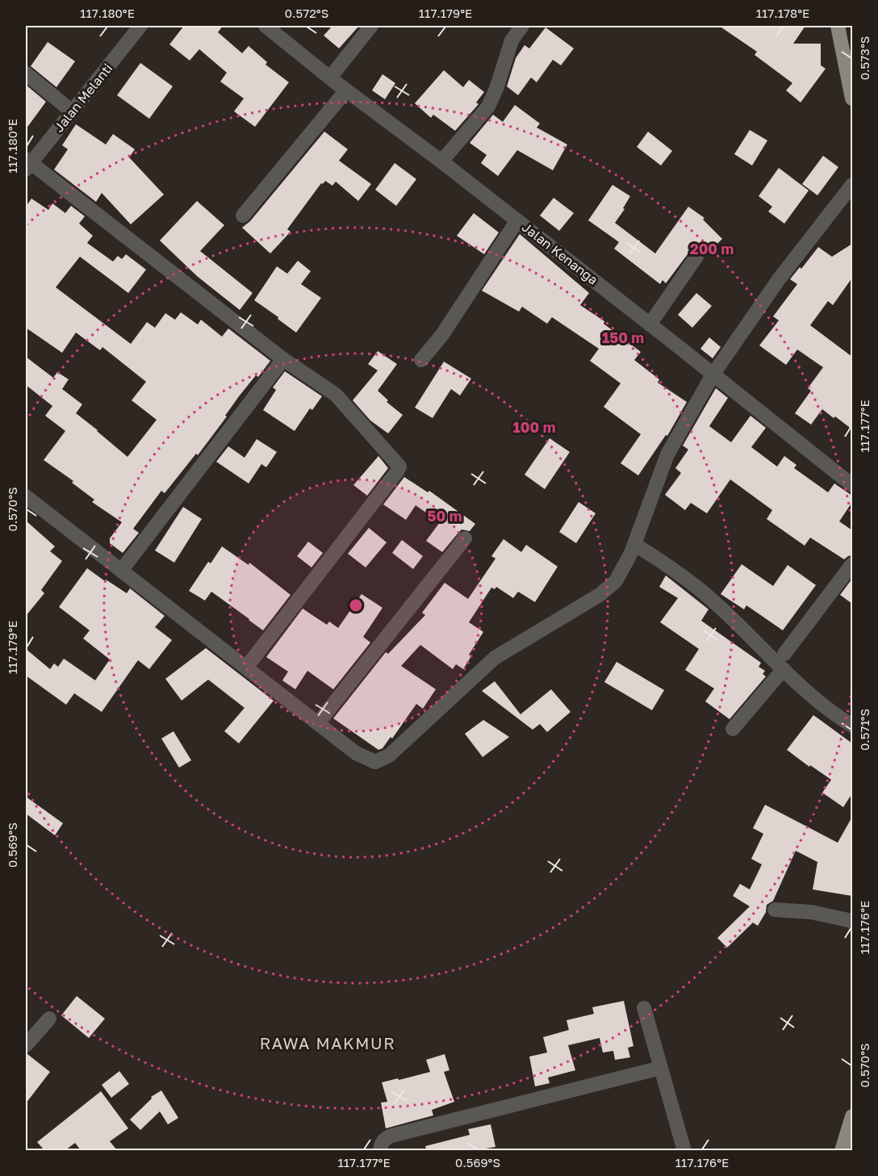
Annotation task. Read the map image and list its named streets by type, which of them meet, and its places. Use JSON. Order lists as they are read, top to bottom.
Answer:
{
  "streets": {
    "street": ["Jalan Melanti", "Jalan Kenanga"]
  },
  "districts": ["RAWA MAKMUR"],
  "coordinates": [
    "117.180°E",
    "0.572°S",
    "117.179°E",
    "117.178°E",
    "0.573°S",
    "117.177°E",
    "0.570°S",
    "0.571°S",
    "0.569°S",
    "117.176°E"
  ],
  "rings": [
    "200 m",
    "150 m",
    "100 m",
    "50 m"
  ]
}
